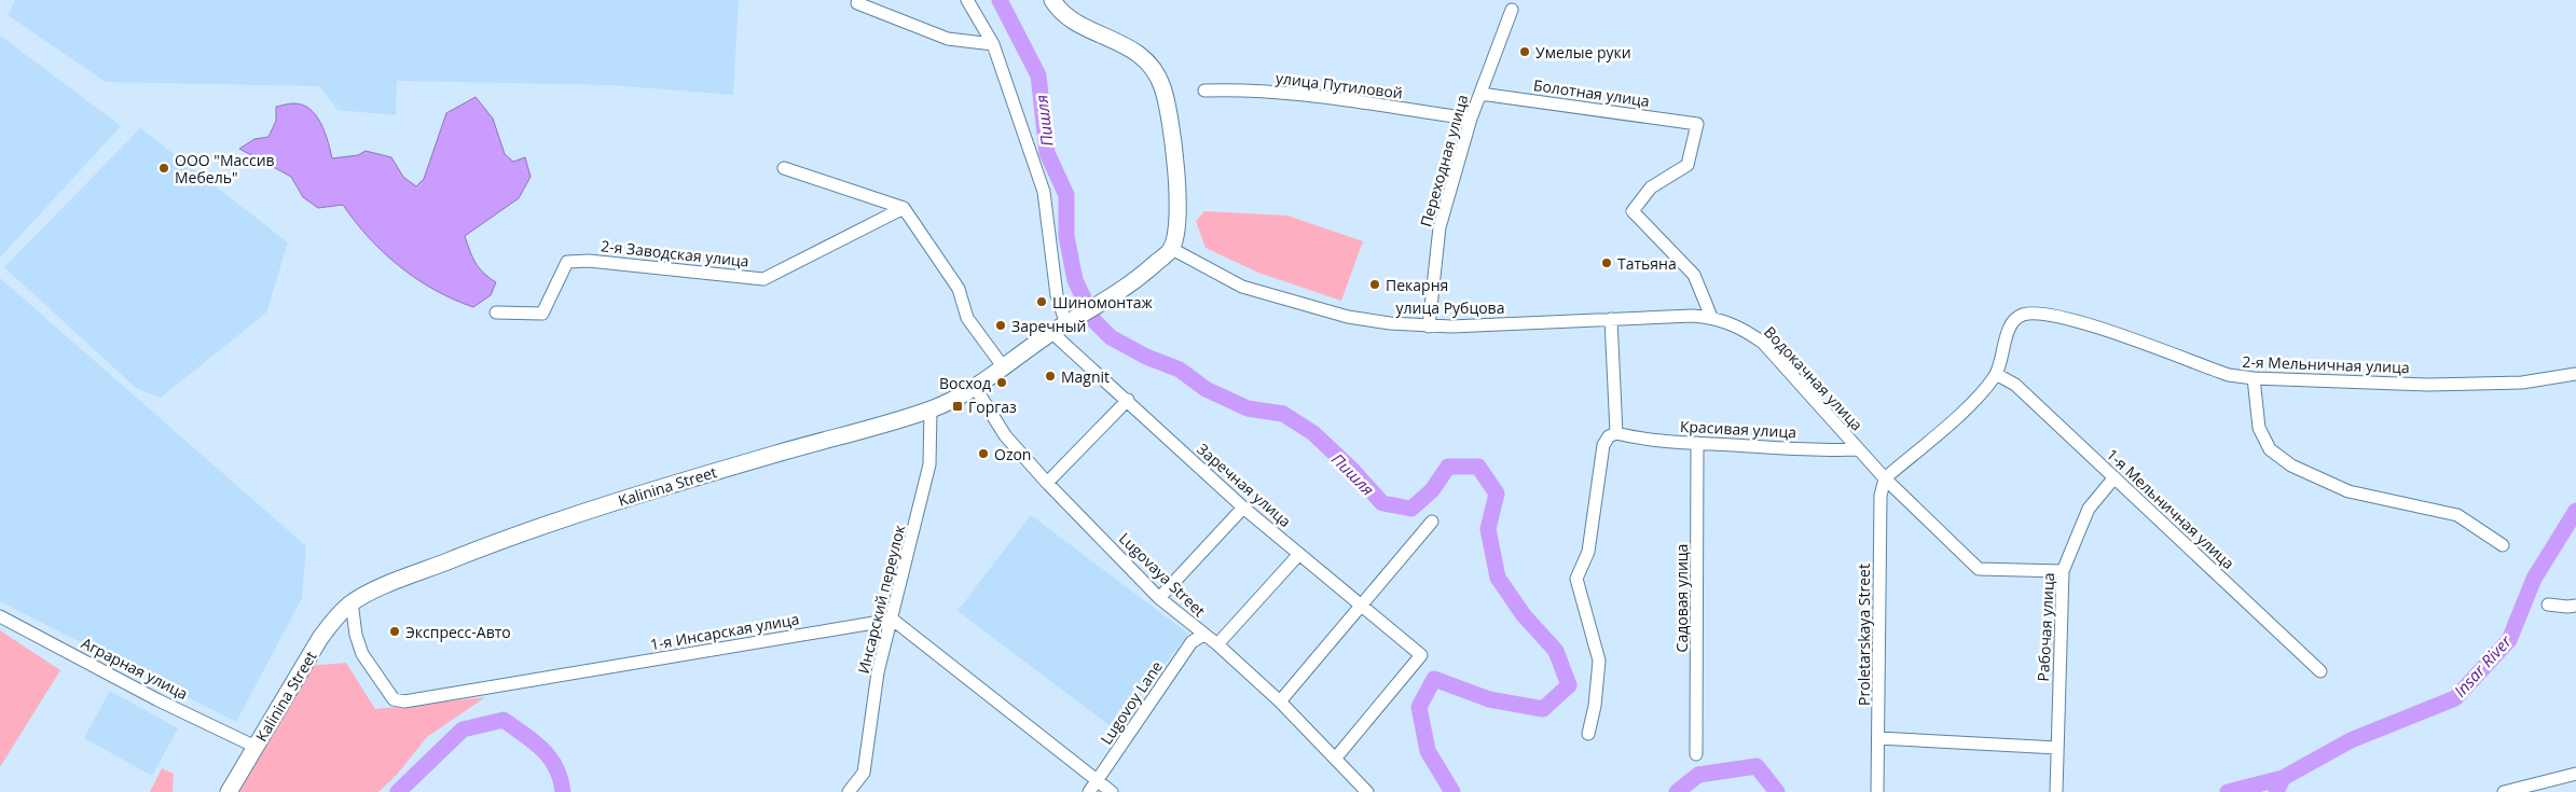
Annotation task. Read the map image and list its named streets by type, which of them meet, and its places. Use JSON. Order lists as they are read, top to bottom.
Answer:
{
  "streets": {
    "main road": ["Kalinina Street"],
    "street": [
      "улица Путиловой",
      "Болотная улица",
      "Переходная улица",
      "2-я Заводская улица",
      "улица Рубцова",
      "2-я Мельничная улица",
      "Водокачная улица",
      "Красивая улица",
      "Заречная улица",
      "1-я Мельничная улица",
      "Lugovaya Street",
      "Садовая улица",
      "Инсарский переулок",
      "Рабочая улица",
      "1-я Инсарская улица",
      "Proletarskaya Street",
      "Аграрная улица",
      "Lugovoy Lane"
    ]
  },
  "crossings": [
    ["улица Путиловой", "Переходная улица"],
    ["Болотная улица", "Переходная улица"],
    ["Болотная улица", "улица Рубцова"],
    ["Болотная улица", "Водокачная улица"],
    ["Переходная улица", "улица Рубцова"],
    ["улица Рубцова", "Водокачная улица"],
    ["улица Рубцова", "Kalinina Street"],
    ["2-я Мельничная улица", "1-я Мельничная улица"],
    ["Водокачная улица", "Красивая улица"],
    ["Водокачная улица", "Рабочая улица"],
    ["Водокачная улица", "Proletarskaya Street"],
    ["Красивая улица", "Садовая улица"],
    ["Заречная улица", "Kalinina Street"],
    ["Заречная улица", "Lugovaya Street"],
    ["Kalinina Street", "Lugovaya Street"],
    ["Kalinina Street", "Инсарский переулок"],
    ["Kalinina Street", "1-я Инсарская улица"],
    ["Kalinina Street", "Аграрная улица"],
    ["1-я Мельничная улица", "Рабочая улица"],
    ["Lugovaya Street", "Lugovoy Lane"],
    ["Инсарский переулок", "1-я Инсарская улица"]
  ],
  "water": ["Пишля", "Insar River"],
  "places": {
    "other": [
      "Умелые руки",
      "ООО \"Массив Мебель\"",
      "Татьяна",
      "Пекарня",
      "Шиномонтаж",
      "Заречный",
      "Magnit",
      "Восход",
      "Ozon",
      "Экспресс-Авто"
    ],
    "transit": ["Горгаз"]
  }
}
